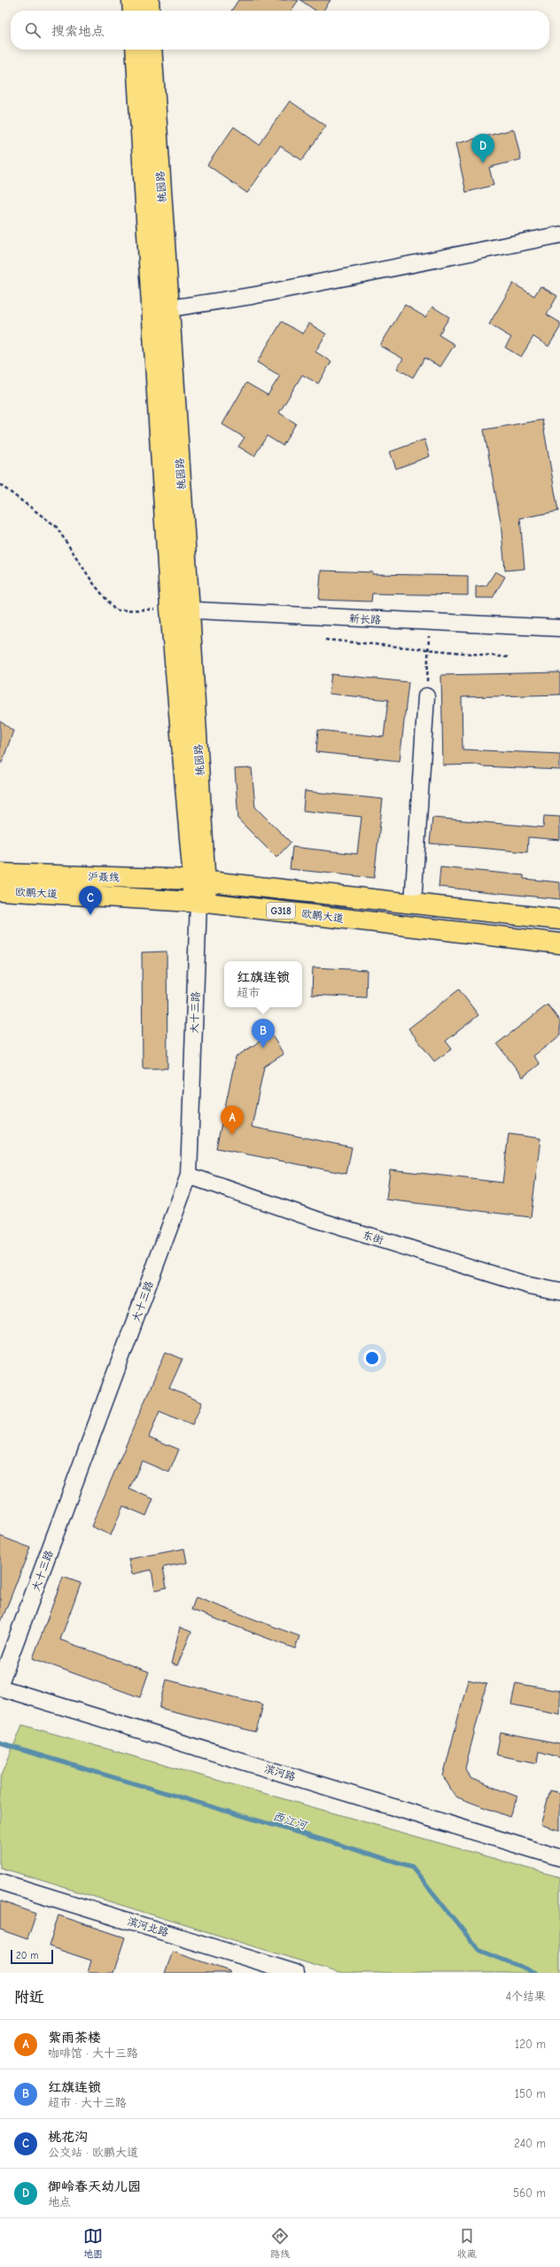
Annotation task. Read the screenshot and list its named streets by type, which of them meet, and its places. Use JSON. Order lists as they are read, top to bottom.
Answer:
{
  "streets": {
    "main road": [
      "桃园路",
      "沪聂线",
      "欧鹏大道",
      "G318"
    ],
    "street": [
      "新长路",
      "大十三路",
      "东街",
      "滨河路",
      "滨河北路"
    ]
  },
  "crossings": [
    ["桃园路", "新长路"],
    ["桃园路", "沪聂线"],
    ["桃园路", "欧鹏大道"],
    ["桃园路", "大十三路"],
    ["沪聂线", "欧鹏大道"],
    ["欧鹏大道", "大十三路"],
    ["大十三路", "东街"]
  ],
  "water": ["西江河"],
  "scale_bar": "20 m",
  "page": {
    "search": "搜索地点",
    "pins": [
      "D",
      "C",
      "B",
      "A"
    ],
    "popup": ["红旗连锁", "超市"],
    "scale": "20 m",
    "heading": ["附近", "4个结果"],
    "list": [
      {
        "mark": "A",
        "name": "紫雨茶楼",
        "note": "咖啡馆 · 大十三路",
        "value": "120 m"
      },
      {
        "mark": "B",
        "name": "红旗连锁",
        "note": "超市 · 大十三路",
        "value": "150 m"
      },
      {
        "mark": "C",
        "name": "桃花沟",
        "note": "公交站 · 欧鹏大道",
        "value": "240 m"
      },
      {
        "mark": "D",
        "name": "御岭春天幼儿园",
        "note": "地点",
        "value": "560 m"
      }
    ],
    "nav": ["地图", "路线", "收藏"]
  }
}
